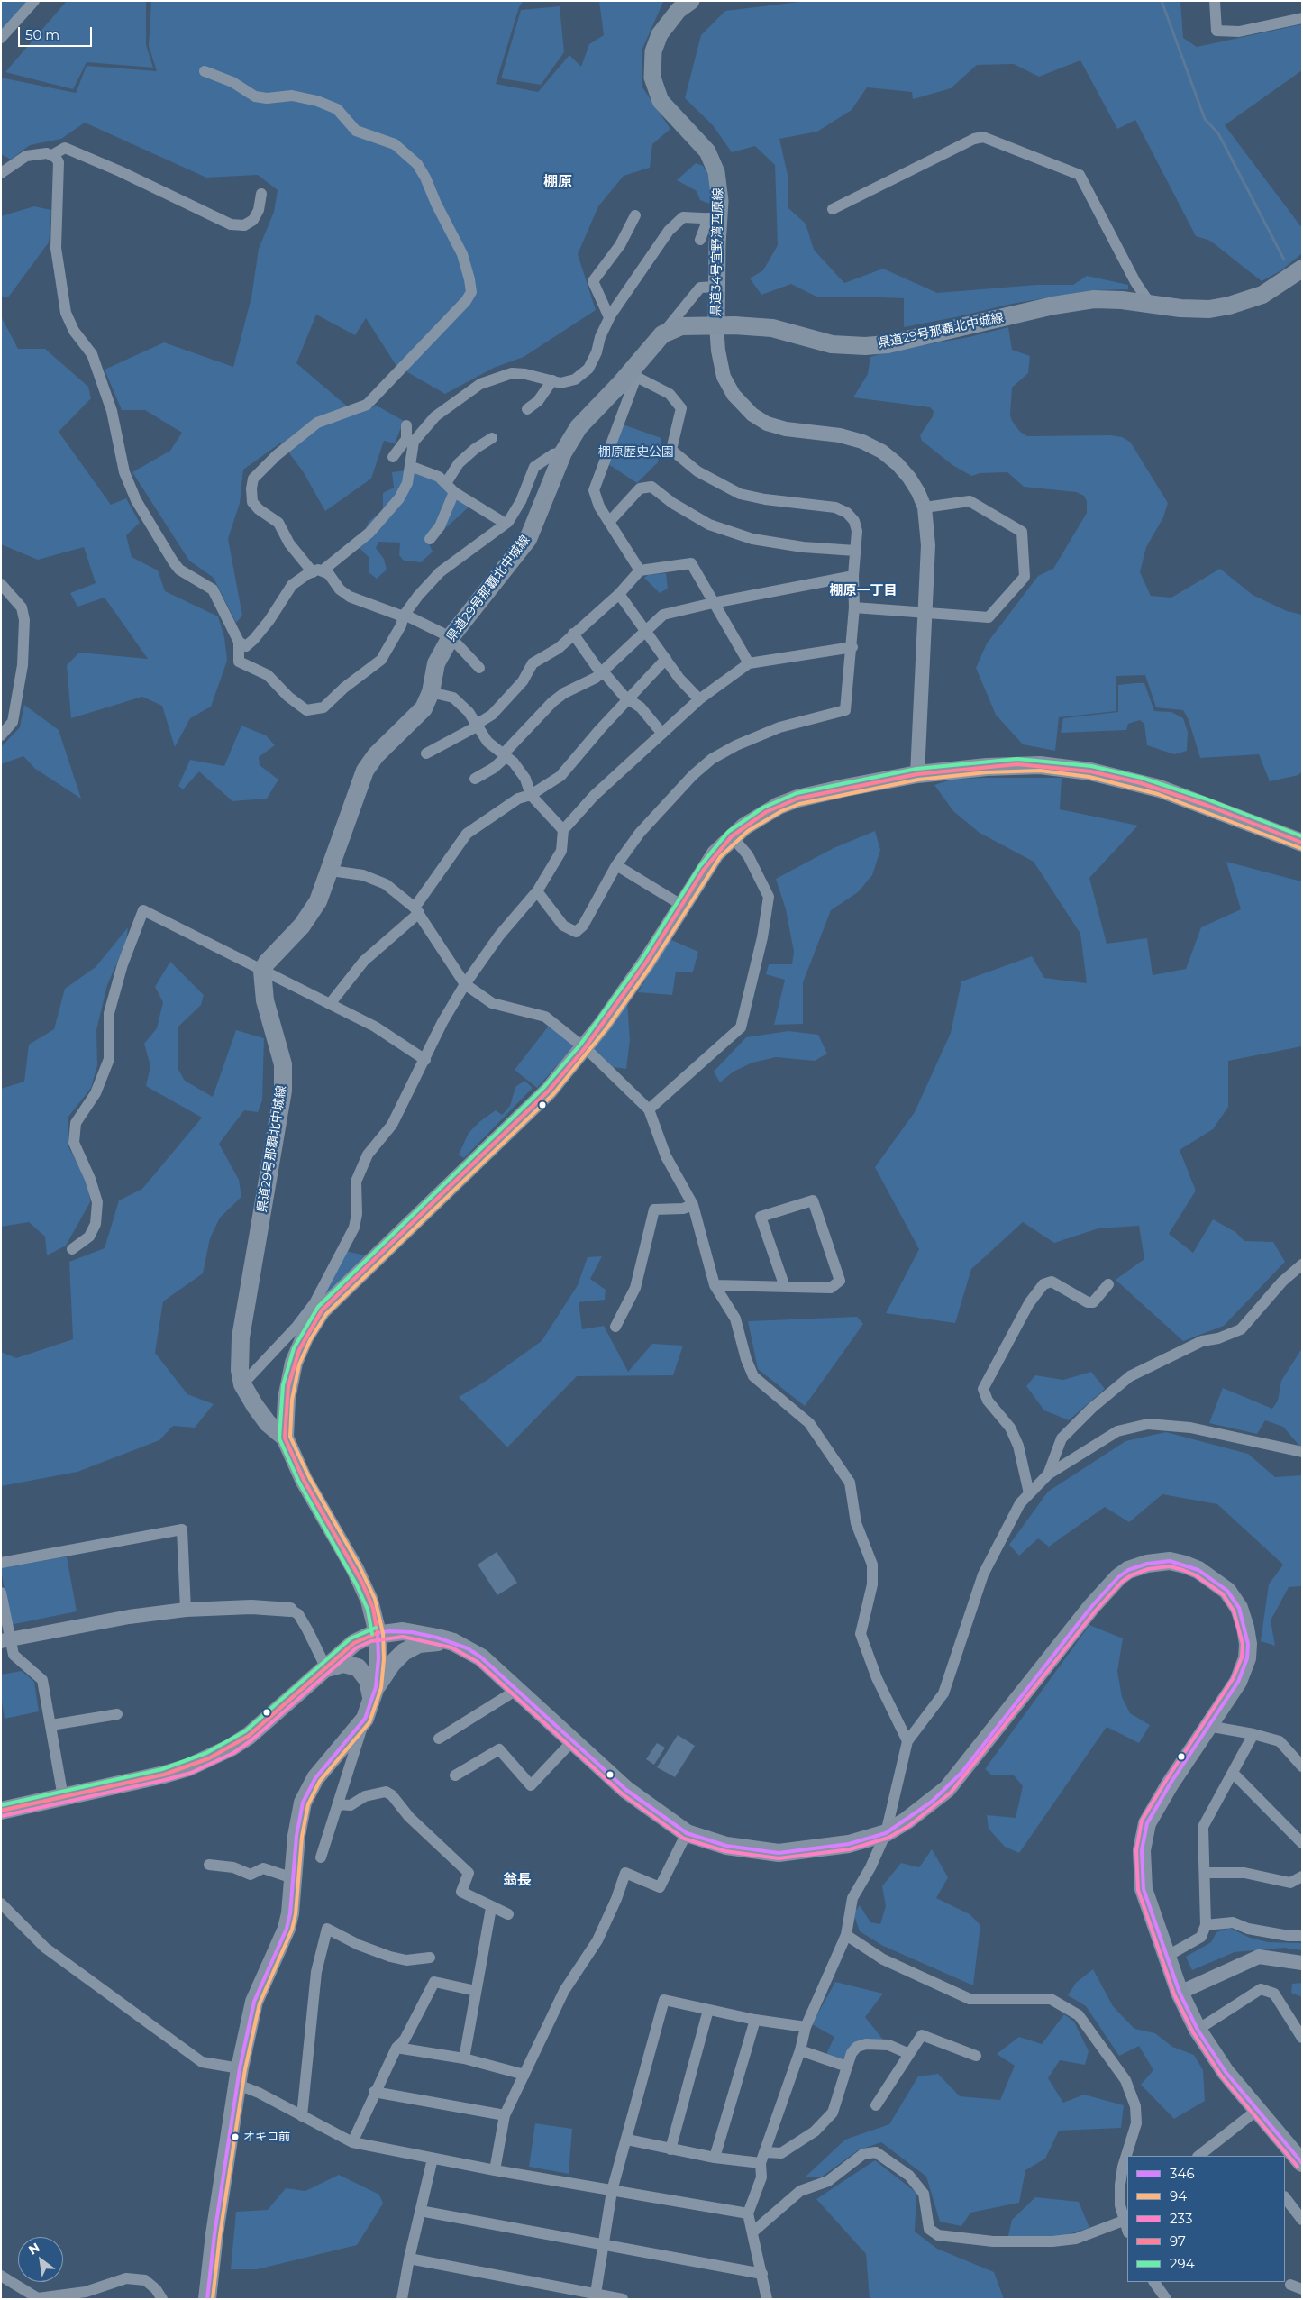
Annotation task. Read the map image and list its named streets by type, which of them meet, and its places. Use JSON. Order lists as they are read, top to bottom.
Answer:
{
  "streets": {
    "main road": ["県道34号宜野湾西原線", "県道29号那覇北中城線"]
  },
  "crossings": [
    ["県道34号宜野湾西原線", "県道29号那覇北中城線"]
  ],
  "districts": ["棚原", "棚原一丁目", "翁長"],
  "parks": ["棚原歴史公園"],
  "places": ["オキコ前"],
  "lines": [
    "transit line 294",
    "transit line 97",
    "transit line 94",
    "transit line 346",
    "transit line 233"
  ],
  "legend": [
    "346",
    "94",
    "233",
    "97",
    "294"
  ],
  "scale_bar": "50 m",
  "north": "top left"
}
